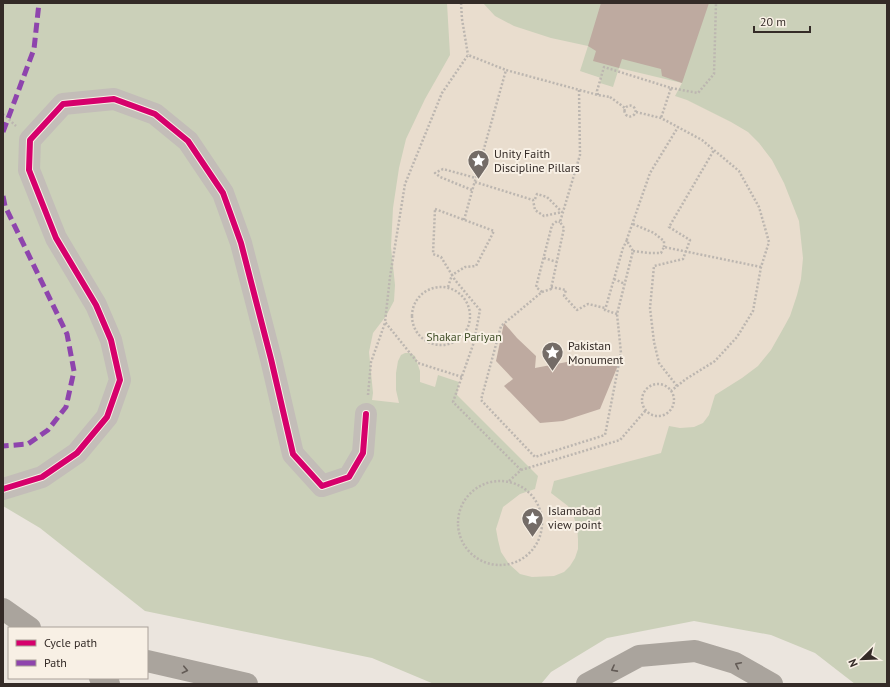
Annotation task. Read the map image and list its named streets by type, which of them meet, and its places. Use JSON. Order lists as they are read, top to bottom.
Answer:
{
  "parks": ["Shakar Pariyan"],
  "places": {
    "place": ["Unity Faith Discipline Pillars", "Pakistan Monument", "Islamabad view point"]
  },
  "legend": ["Cycle path", "Path"],
  "scale_bar": "20 m",
  "north": "bottom left"
}
